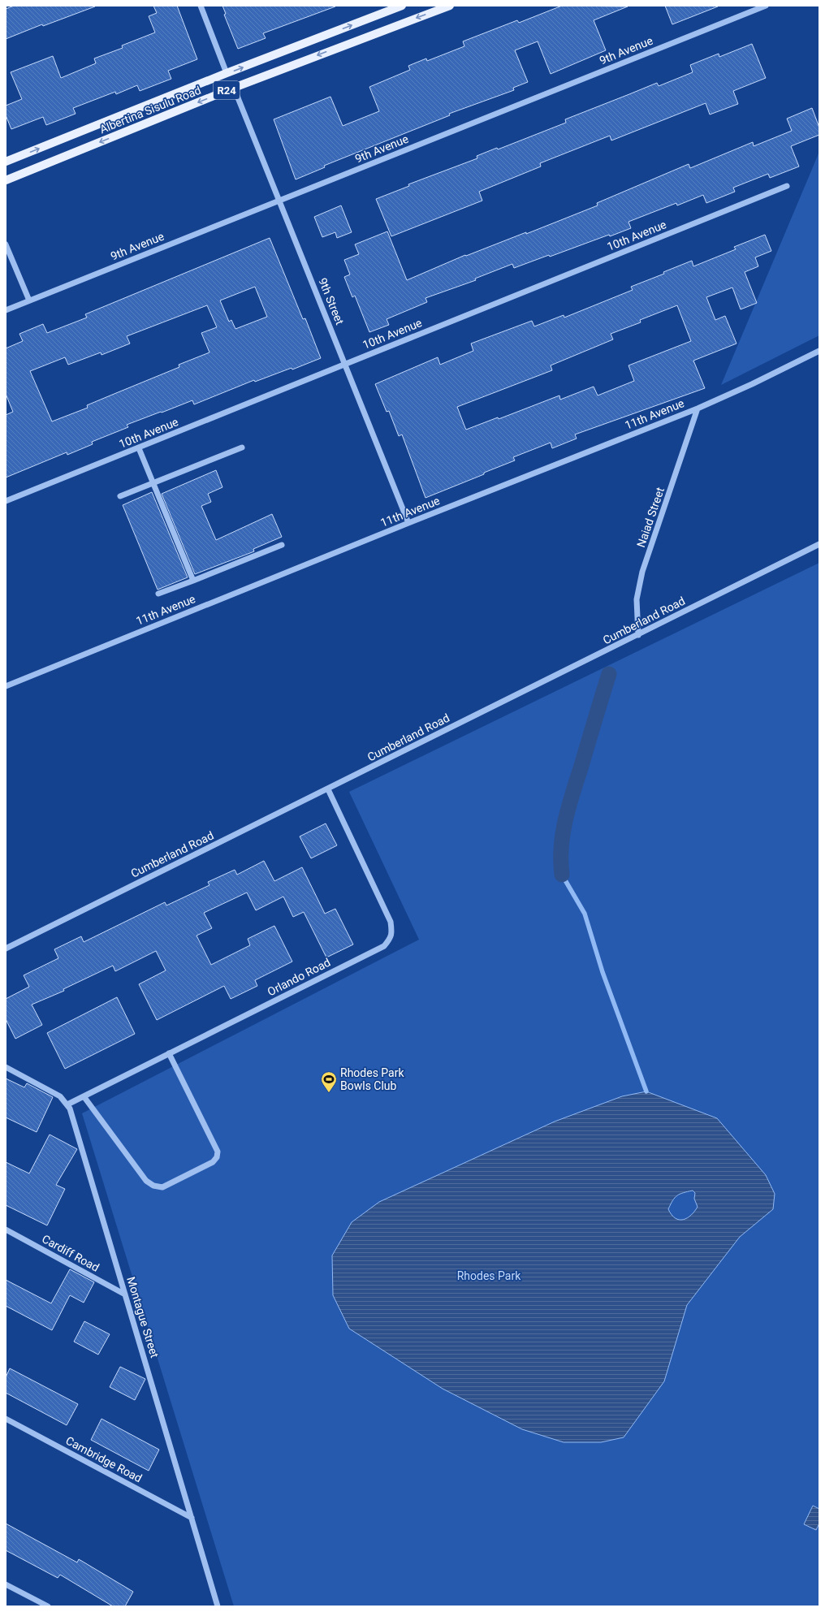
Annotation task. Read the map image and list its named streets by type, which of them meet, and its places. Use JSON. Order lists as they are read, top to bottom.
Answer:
{
  "streets": {
    "main road": ["R24", "Albertina Sisulu Road"],
    "street": [
      "9th Avenue",
      "10th Avenue",
      "9th Street",
      "11th Avenue",
      "Naiad Street",
      "Cumberland Road",
      "Orlando Road",
      "Cardiff Road",
      "Montague Street",
      "Cambridge Road"
    ]
  },
  "crossings": [
    ["9th Avenue", "9th Street"],
    ["Albertina Sisulu Road", "9th Street"],
    ["10th Avenue", "9th Street"],
    ["9th Street", "11th Avenue"],
    ["11th Avenue", "Naiad Street"],
    ["Naiad Street", "Cumberland Road"],
    ["Cumberland Road", "Orlando Road"],
    ["Orlando Road", "Montague Street"],
    ["Cardiff Road", "Montague Street"],
    ["Montague Street", "Cambridge Road"]
  ],
  "parks": ["Rhodes Park"],
  "places": {
    "sports": ["Rhodes Park Bowls Club"]
  }
}
